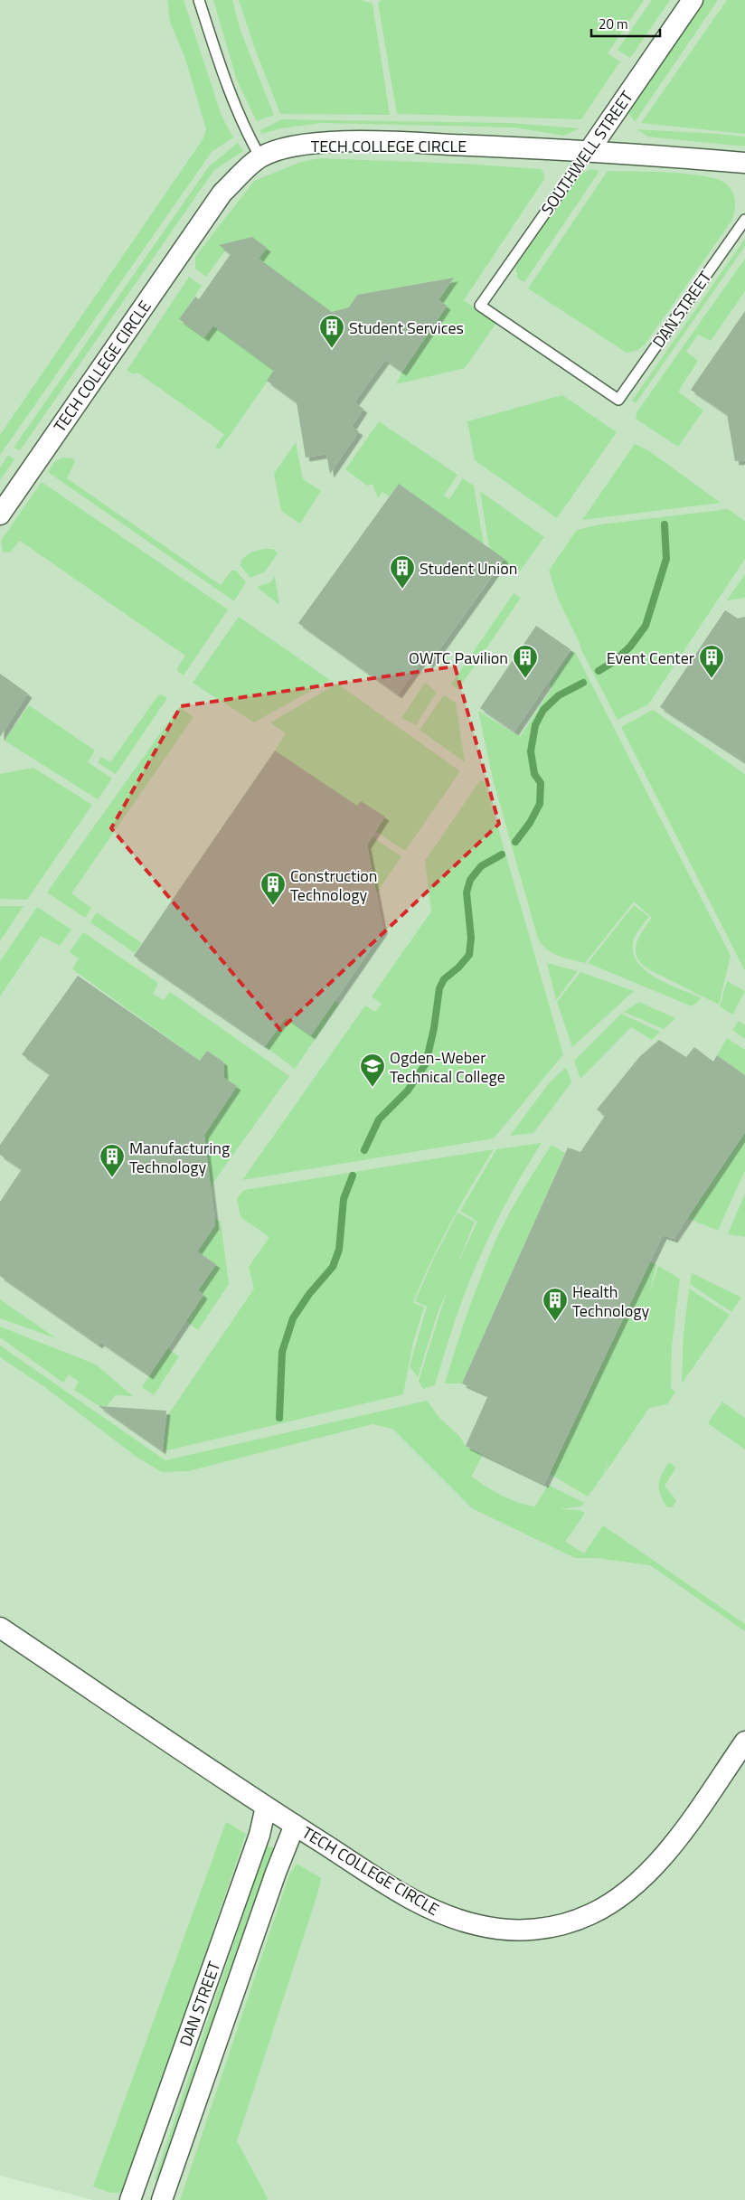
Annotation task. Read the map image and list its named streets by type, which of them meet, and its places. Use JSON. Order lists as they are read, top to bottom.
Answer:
{
  "streets": {
    "street": ["TECH COLLEGE CIRCLE", "SOUTHWELL STREET", "DAN STREET"]
  },
  "crossings": [
    ["TECH COLLEGE CIRCLE", "SOUTHWELL STREET"],
    ["TECH COLLEGE CIRCLE", "DAN STREET"],
    ["SOUTHWELL STREET", "DAN STREET"]
  ],
  "places": {
    "building": [
      "Student Services",
      "Student Union",
      "OWTC Pavilion",
      "Event Center",
      "Construction Technology",
      "Manufacturing Technology",
      "Health Technology"
    ],
    "school or university": ["Ogden-Weber Technical College"]
  },
  "scale_bar": "20 m"
}
